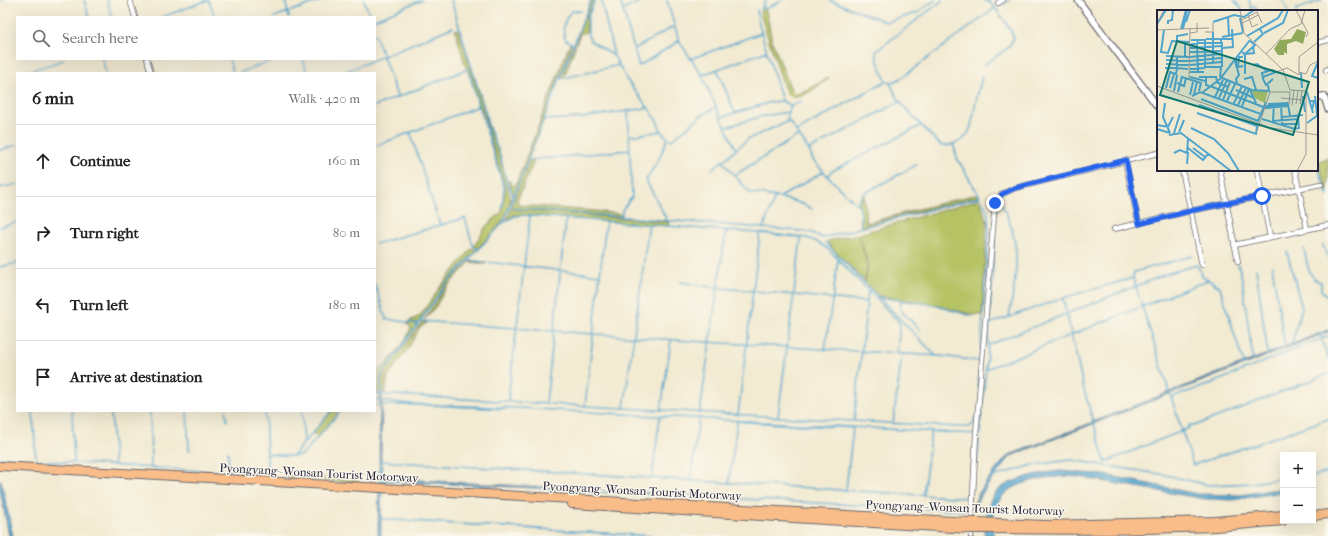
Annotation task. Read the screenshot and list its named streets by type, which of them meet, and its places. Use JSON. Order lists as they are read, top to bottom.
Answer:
{
  "streets": {
    "highway": ["Pyongyang–Wonsan Tourist Motorway"]
  },
  "page": {
    "search": "Search here",
    "heading": ["6 min", "Walk · 420 m"],
    "list": [
      ["Continue", "160 m"],
      ["Turn right", "80 m"],
      ["Turn left", "180 m"],
      "Arrive at destination"
    ],
    "map_buttons": ["+", "−"]
  }
}
